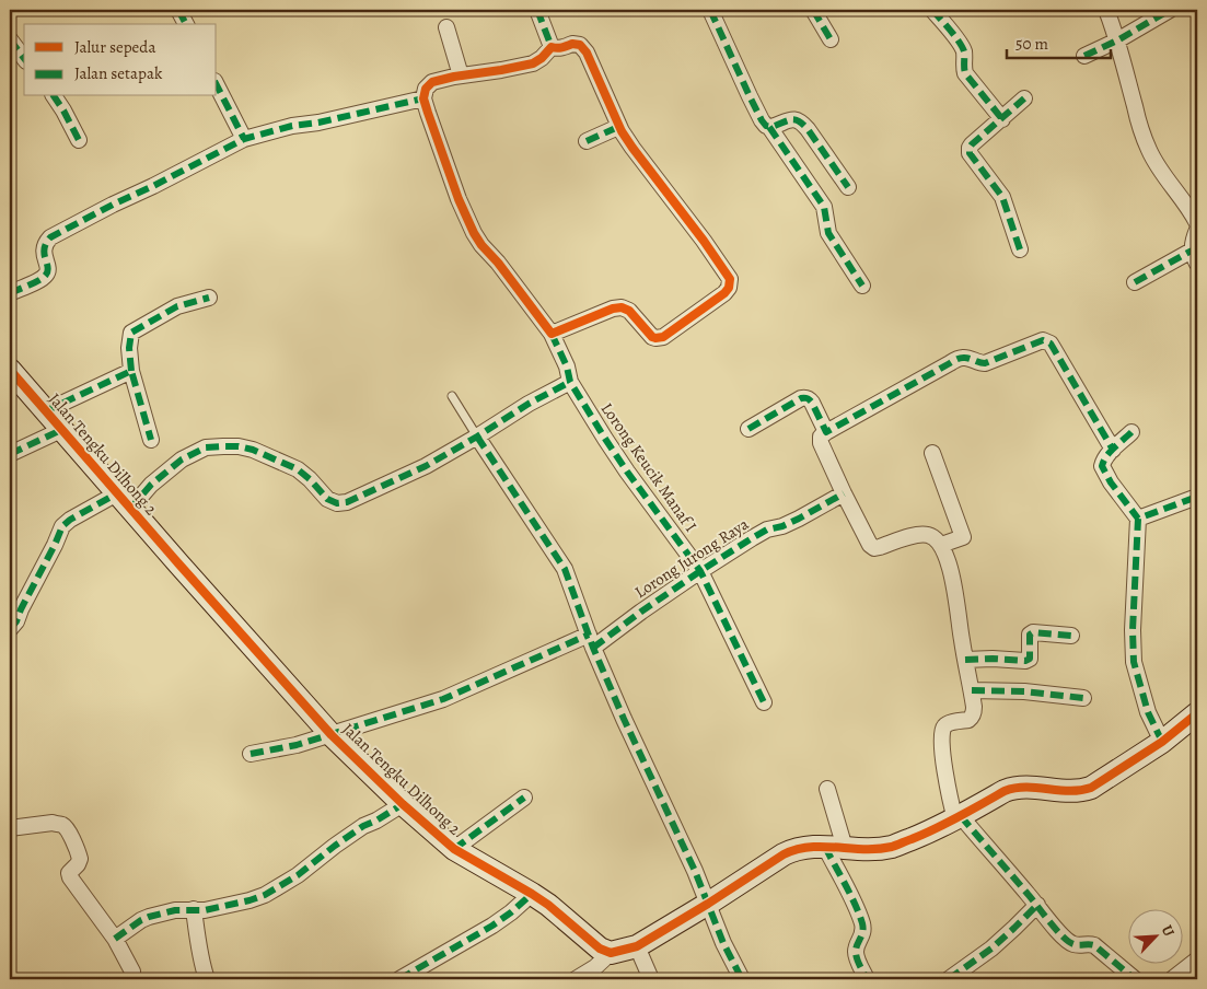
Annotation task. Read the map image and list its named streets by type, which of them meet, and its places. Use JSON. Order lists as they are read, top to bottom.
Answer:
{
  "streets": {
    "street": ["Jalan Tengku Dilhong 2", "Lorong Keucik Manaf I", "Lorong Jurong Raya"]
  },
  "crossings": [
    ["Jalan Tengku Dilhong 2", "Lorong Jurong Raya"],
    ["Lorong Keucik Manaf I", "Lorong Jurong Raya"]
  ],
  "legend": ["Jalur sepeda", "Jalan setapak"],
  "scale_bar": "50 m",
  "north": "top right"
}
